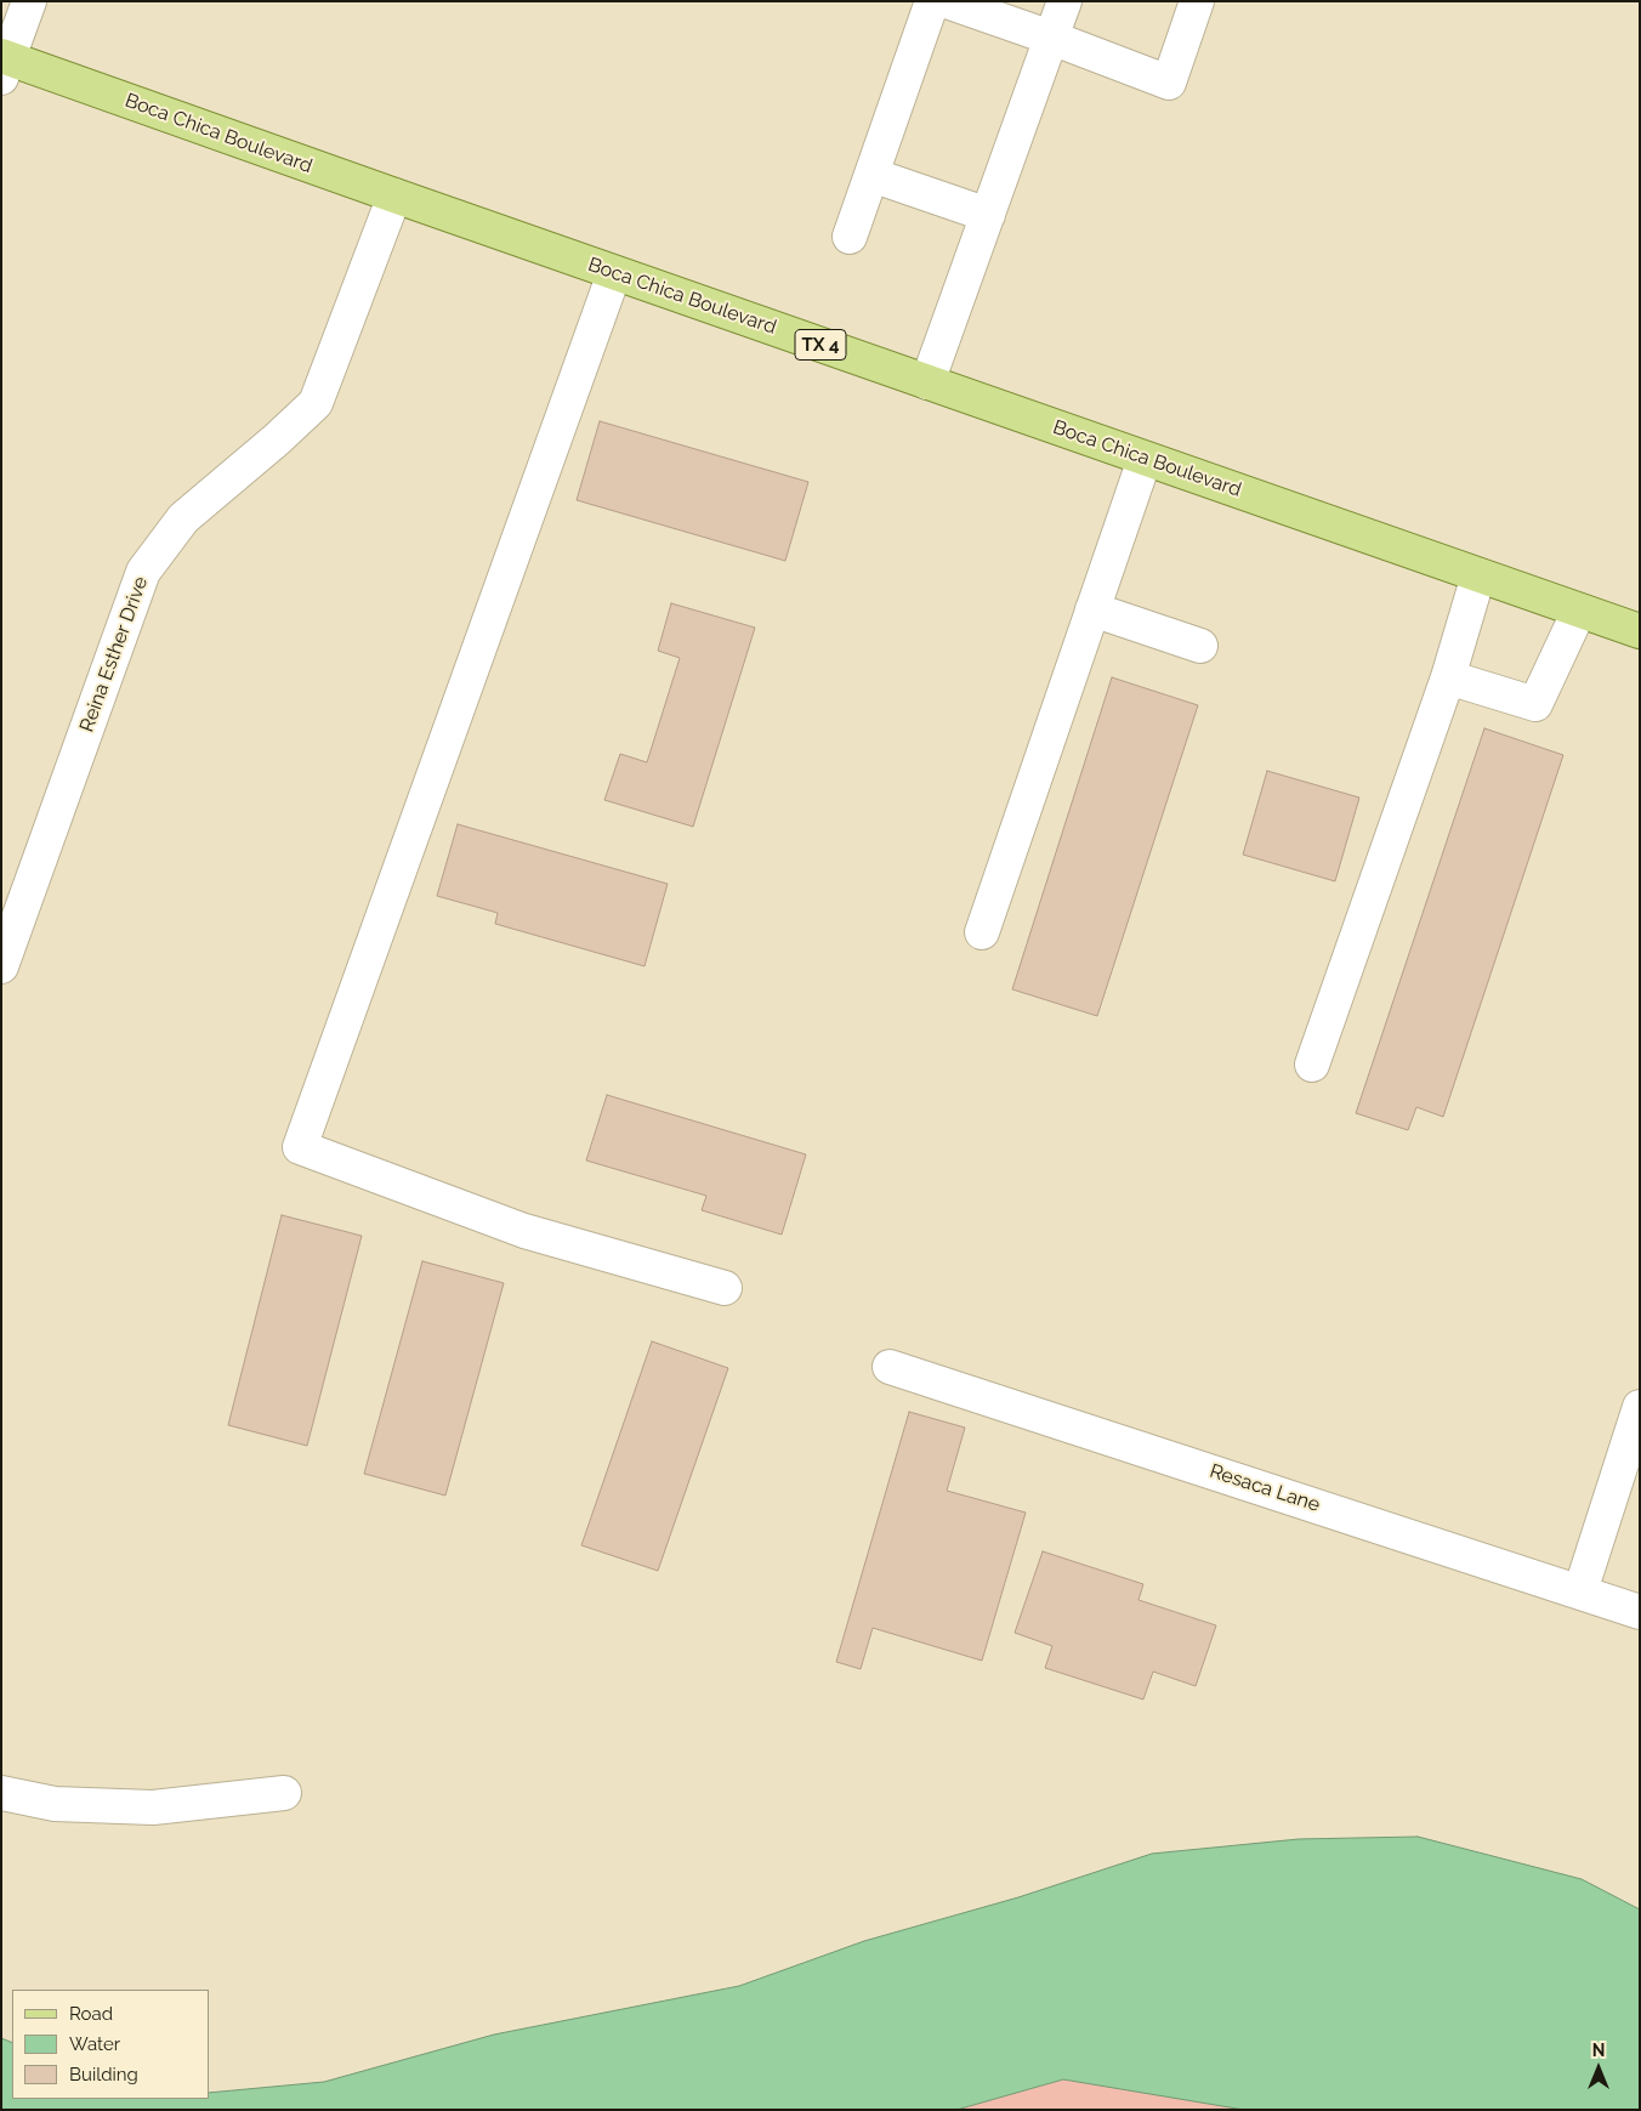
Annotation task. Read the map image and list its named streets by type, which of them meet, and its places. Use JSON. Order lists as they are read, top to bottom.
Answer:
{
  "streets": {
    "main road": ["Boca Chica Boulevard", "TX 4"],
    "street": ["Reina Esther Drive", "Resaca Lane"]
  },
  "crossings": [
    ["Boca Chica Boulevard", "Reina Esther Drive"]
  ],
  "legend": ["Road", "Water", "Building"],
  "north": "top"
}
